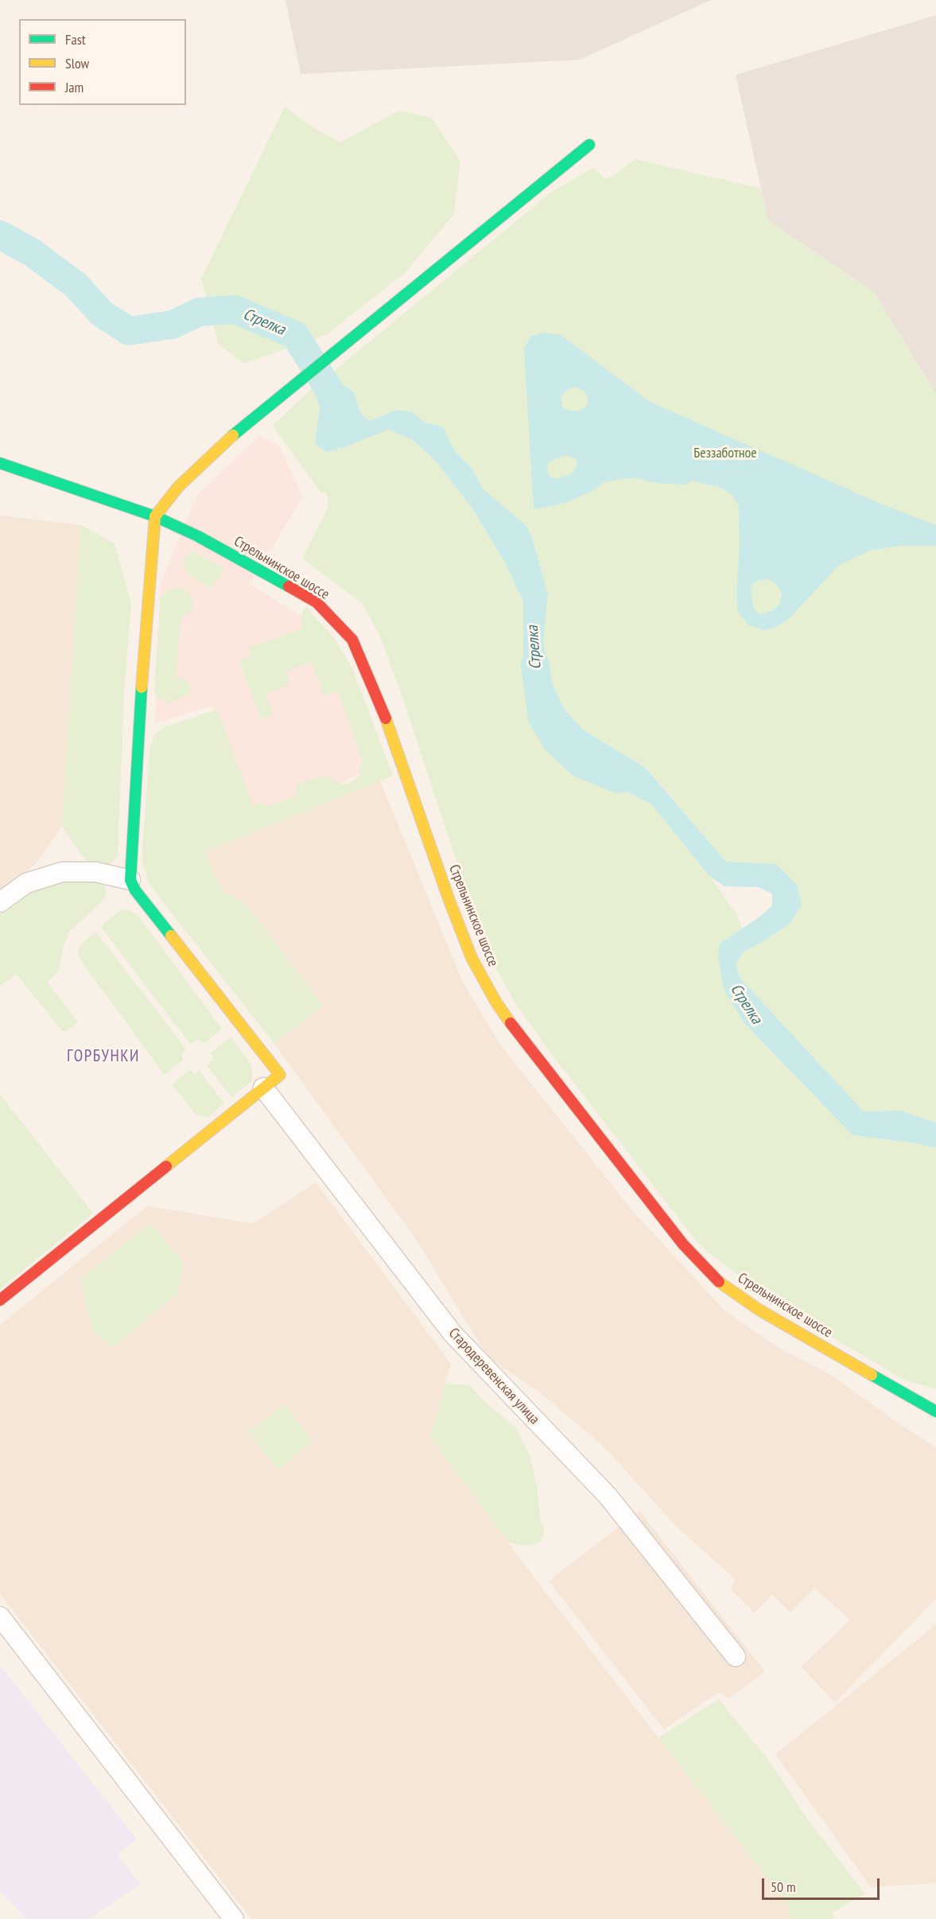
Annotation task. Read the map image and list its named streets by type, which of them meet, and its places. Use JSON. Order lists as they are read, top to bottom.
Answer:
{
  "streets": {
    "street": ["Стрельнинское шоссе", "Стародеревенская улица"]
  },
  "districts": ["ГОРБУНКИ"],
  "water": ["Стрелка"],
  "parks": ["Беззаботное"],
  "legend": ["Fast", "Slow", "Jam"],
  "scale_bar": "50 m"
}
